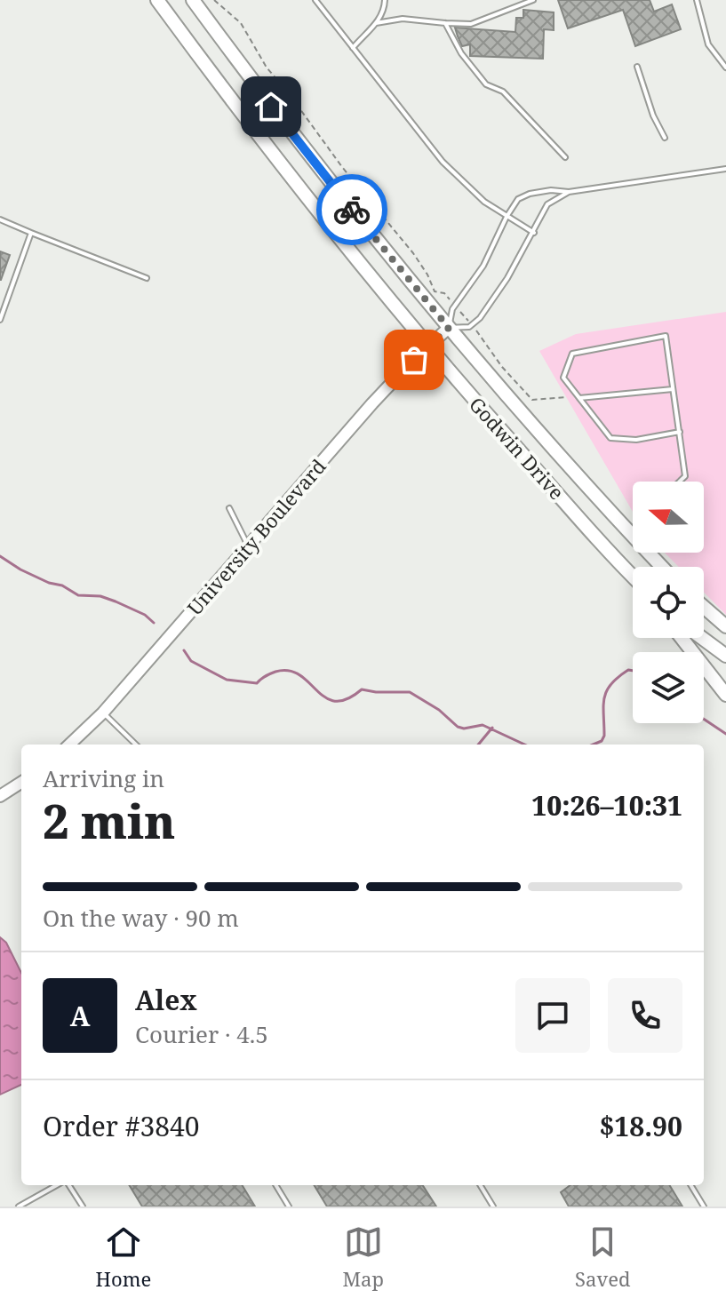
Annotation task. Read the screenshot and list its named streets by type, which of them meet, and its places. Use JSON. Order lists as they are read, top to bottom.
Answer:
{
  "streets": {
    "main road": ["Godwin Drive", "University Boulevard"]
  },
  "crossings": [
    ["Godwin Drive", "University Boulevard"]
  ],
  "north": "left",
  "page": {
    "heading": ["2 min", "Arriving in", "10:26–10:31"],
    "panel": [
      "Alex",
      "Courier · 4.5",
      "Order #3840",
      "$18.90"
    ],
    "bar": "On the way · 90 m",
    "round": "A",
    "tabs": ["Home", "Map", "Saved"]
  }
}
